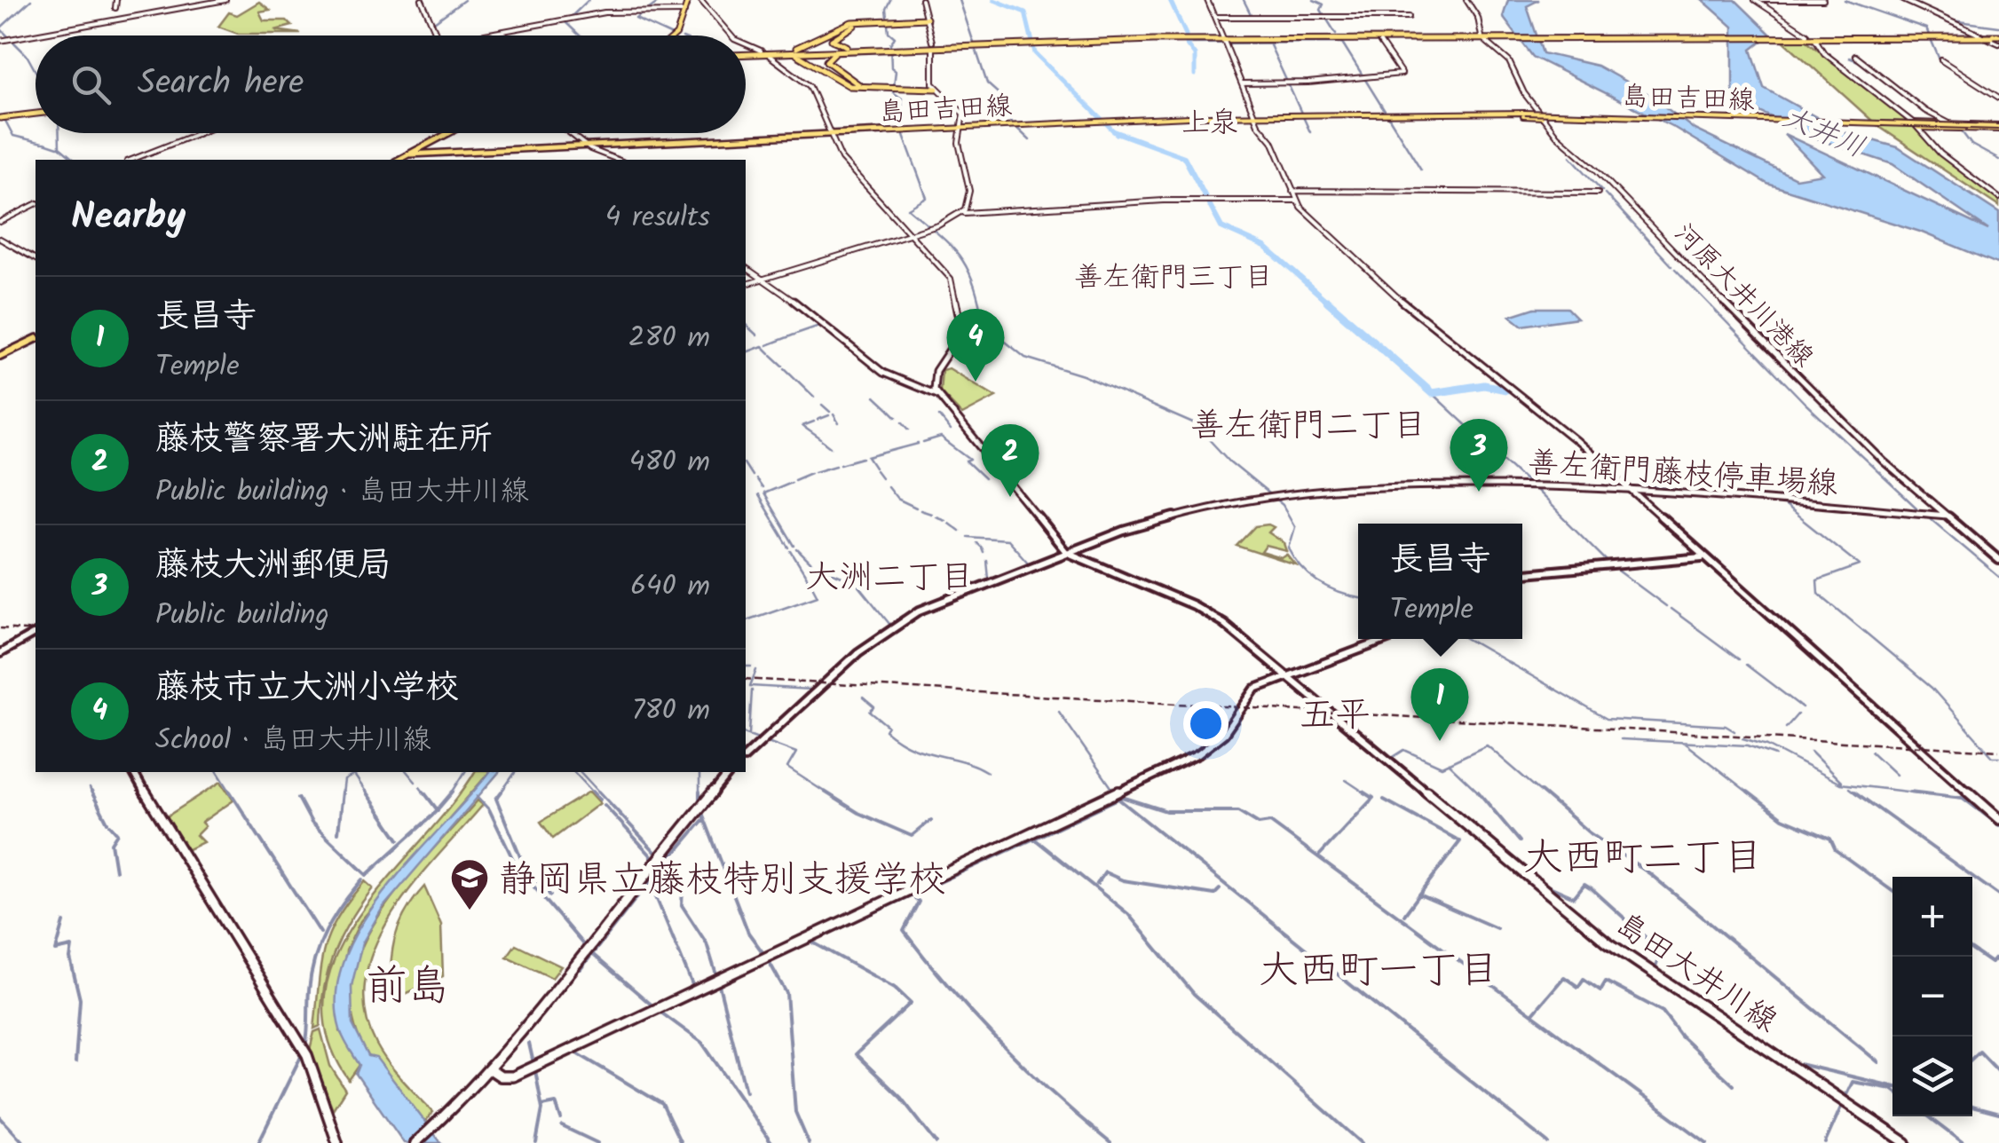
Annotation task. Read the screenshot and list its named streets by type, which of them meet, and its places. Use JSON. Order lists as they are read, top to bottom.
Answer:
{
  "streets": {
    "main road": ["島田吉田線"],
    "street": ["河原大井川港線", "善左衛門藤枝停車場線", "島田大井川線"]
  },
  "crossings": [
    ["河原大井川港線", "善左衛門藤枝停車場線"],
    ["善左衛門藤枝停車場線", "島田大井川線"]
  ],
  "districts": [
    "上泉",
    "善左衛門三丁目",
    "善左衛門二丁目",
    "大洲二丁目",
    "五平",
    "大西町二丁目",
    "大西町一丁目",
    "前島"
  ],
  "water": ["大井川"],
  "places": {
    "school or university": ["静岡県立藤枝特別支援学校"]
  },
  "page": {
    "search": "Search here",
    "heading": ["Nearby", "4 results"],
    "list": [
      {
        "mark": "1",
        "name": "長昌寺",
        "note": "Temple",
        "value": "280 m"
      },
      {
        "mark": "2",
        "name": "藤枝警察署大洲駐在所",
        "note": "Public building · 島田大井川線",
        "value": "480 m"
      },
      {
        "mark": "3",
        "name": "藤枝大洲郵便局",
        "note": "Public building",
        "value": "640 m"
      },
      {
        "mark": "4",
        "name": "藤枝市立大洲小学校",
        "note": "School · 島田大井川線",
        "value": "780 m"
      }
    ],
    "pins": [
      "4",
      "3",
      "2",
      "1"
    ],
    "popup": ["長昌寺", "Temple"],
    "map_buttons": ["+", "−"]
  }
}
